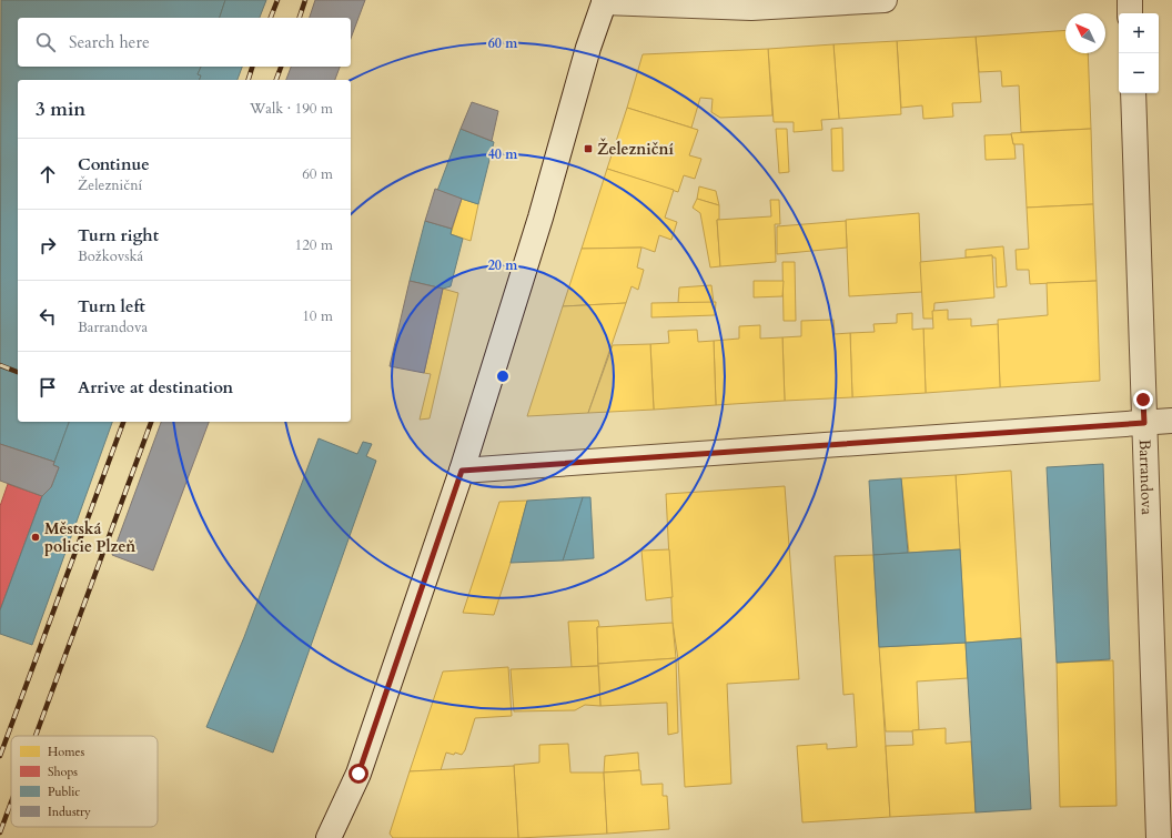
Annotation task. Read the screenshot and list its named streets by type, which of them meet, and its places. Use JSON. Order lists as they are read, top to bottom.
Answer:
{
  "streets": {
    "street": ["Barrandova"]
  },
  "places": {
    "transit": ["Železniční"],
    "other": ["Městská policie Plzeň"]
  },
  "legend": [
    "Homes",
    "Shops",
    "Public",
    "Industry"
  ],
  "north": "top left",
  "page": {
    "map_buttons": ["+", "−"],
    "search": "Search here",
    "heading": ["3 min", "Walk · 190 m"],
    "list": [
      ["Continue", "Železniční", "60 m"],
      ["Turn right", "Božkovská", "120 m"],
      ["Turn left", "Barrandova", "10 m"],
      "Arrive at destination"
    ]
  },
  "rings": ["60 m", "40 m", "20 m"]
}
